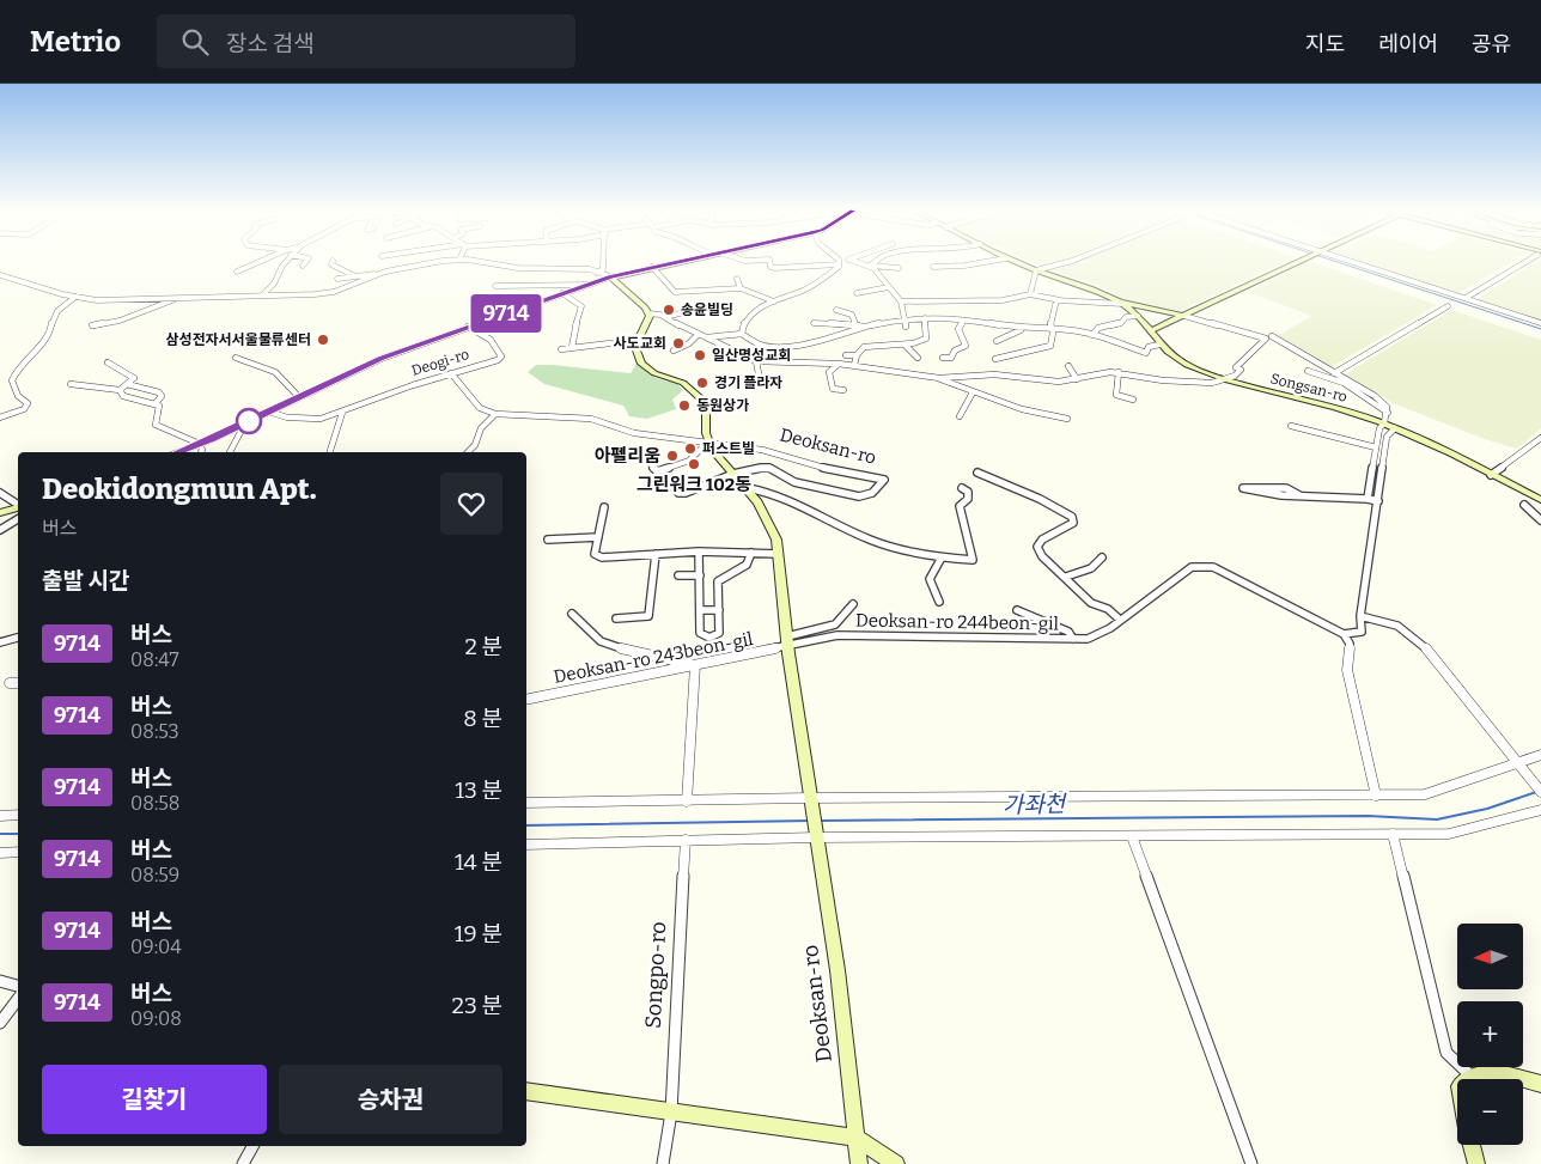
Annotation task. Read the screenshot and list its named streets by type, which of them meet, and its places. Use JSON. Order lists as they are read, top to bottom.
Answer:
{
  "streets": {
    "main road": ["Deogi-ro"],
    "street": [
      "Songsan-ro",
      "Deoksan-ro",
      "Deoksan-ro 244beon-gil",
      "Deoksan-ro 243beon-gil",
      "Songpo-ro"
    ]
  },
  "crossings": [
    ["Deoksan-ro 244beon-gil", "Deoksan-ro 243beon-gil"]
  ],
  "water": ["가좌천"],
  "places": [
    "송윤빌딩",
    "삼성전자서서울물류센터",
    "사도교회",
    "일산명성교회",
    "경기 플라자",
    "동원상가",
    "퍼스트빌",
    "아펠리움",
    "그린워크 102동"
  ],
  "lines": ["bus line 9714"],
  "north": "left",
  "page": {
    "header": "Metrio",
    "search": "장소 검색",
    "nav": ["지도", "레이어", "공유"],
    "on_map": "9714",
    "heading": [
      ["Deokidongmun Apt.", "버스"],
      "출발 시간"
    ],
    "list": [
      {
        "mark": "9714",
        "name": "버스",
        "note": "08:47",
        "value": "2 분"
      },
      {
        "mark": "9714",
        "name": "버스",
        "note": "08:53",
        "value": "8 분"
      },
      {
        "mark": "9714",
        "name": "버스",
        "note": "08:58",
        "value": "13 분"
      },
      {
        "mark": "9714",
        "name": "버스",
        "note": "08:59",
        "value": "14 분"
      },
      {
        "mark": "9714",
        "name": "버스",
        "note": "09:04",
        "value": "19 분"
      },
      {
        "mark": "9714",
        "name": "버스",
        "note": "09:08",
        "value": "23 분"
      }
    ],
    "map_buttons": ["+", "−"],
    "buttons": ["길찾기", "승차권"]
  }
}
